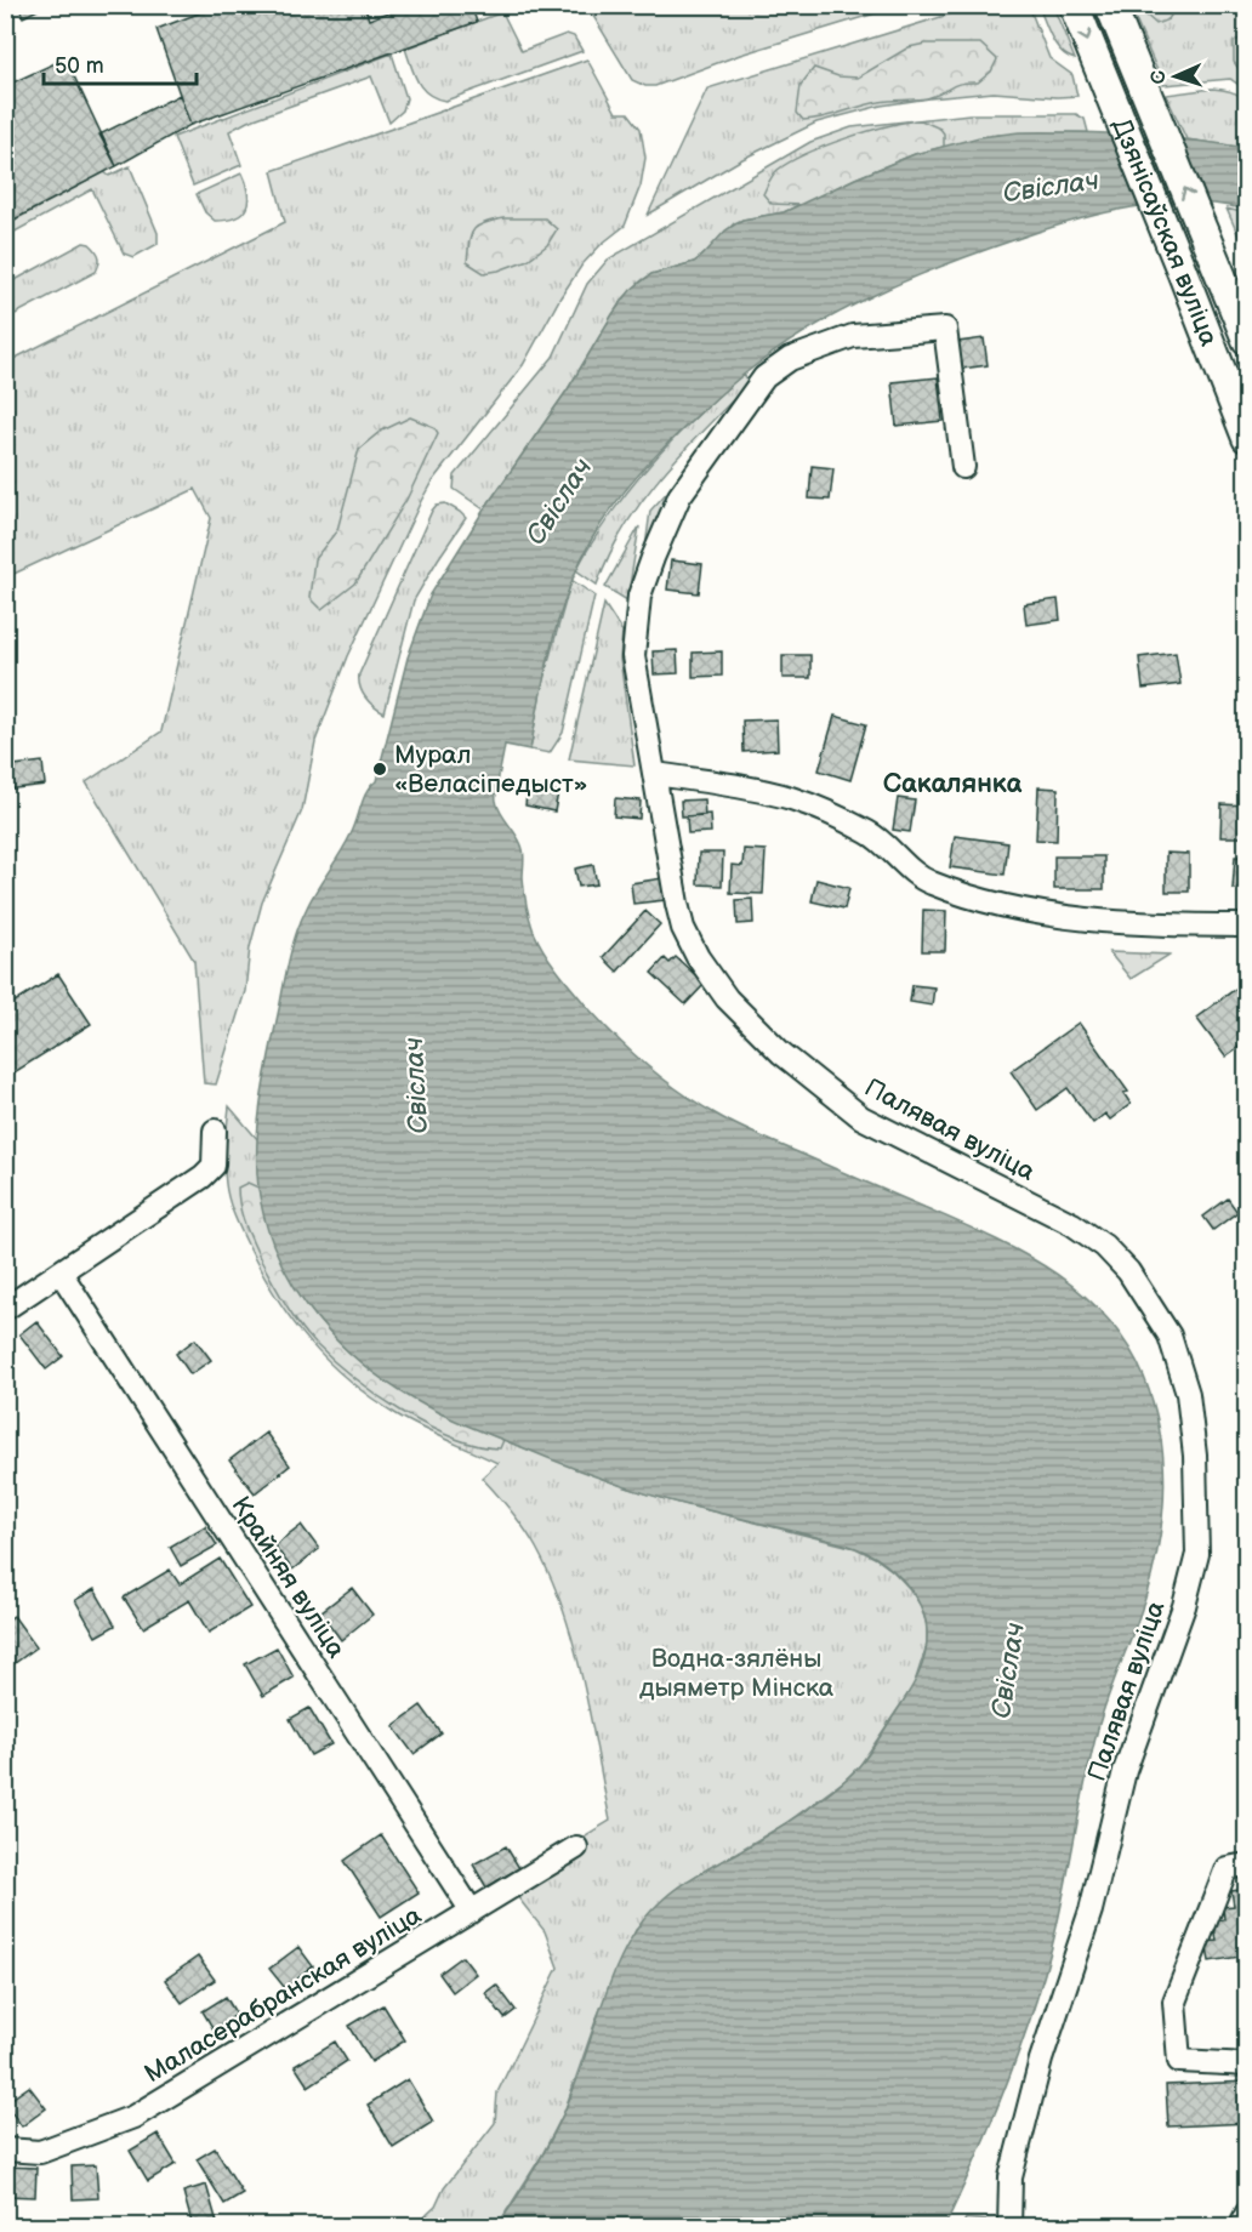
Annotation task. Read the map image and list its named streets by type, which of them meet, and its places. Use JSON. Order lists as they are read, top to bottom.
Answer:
{
  "streets": {
    "main road": ["Дзянісаўская вуліца"],
    "street": ["Палявая вуліца", "Крайняя вуліца", "Маласерабранская вуліца"]
  },
  "crossings": [
    ["Крайняя вуліца", "Маласерабранская вуліца"]
  ],
  "districts": ["Сакалянка"],
  "water": ["Свіслач"],
  "parks": ["Водна-зялёны дыяметр Мінска"],
  "places": ["Мурал «Веласіпедыст»"],
  "scale_bar": "50 m",
  "north": "left"
}
